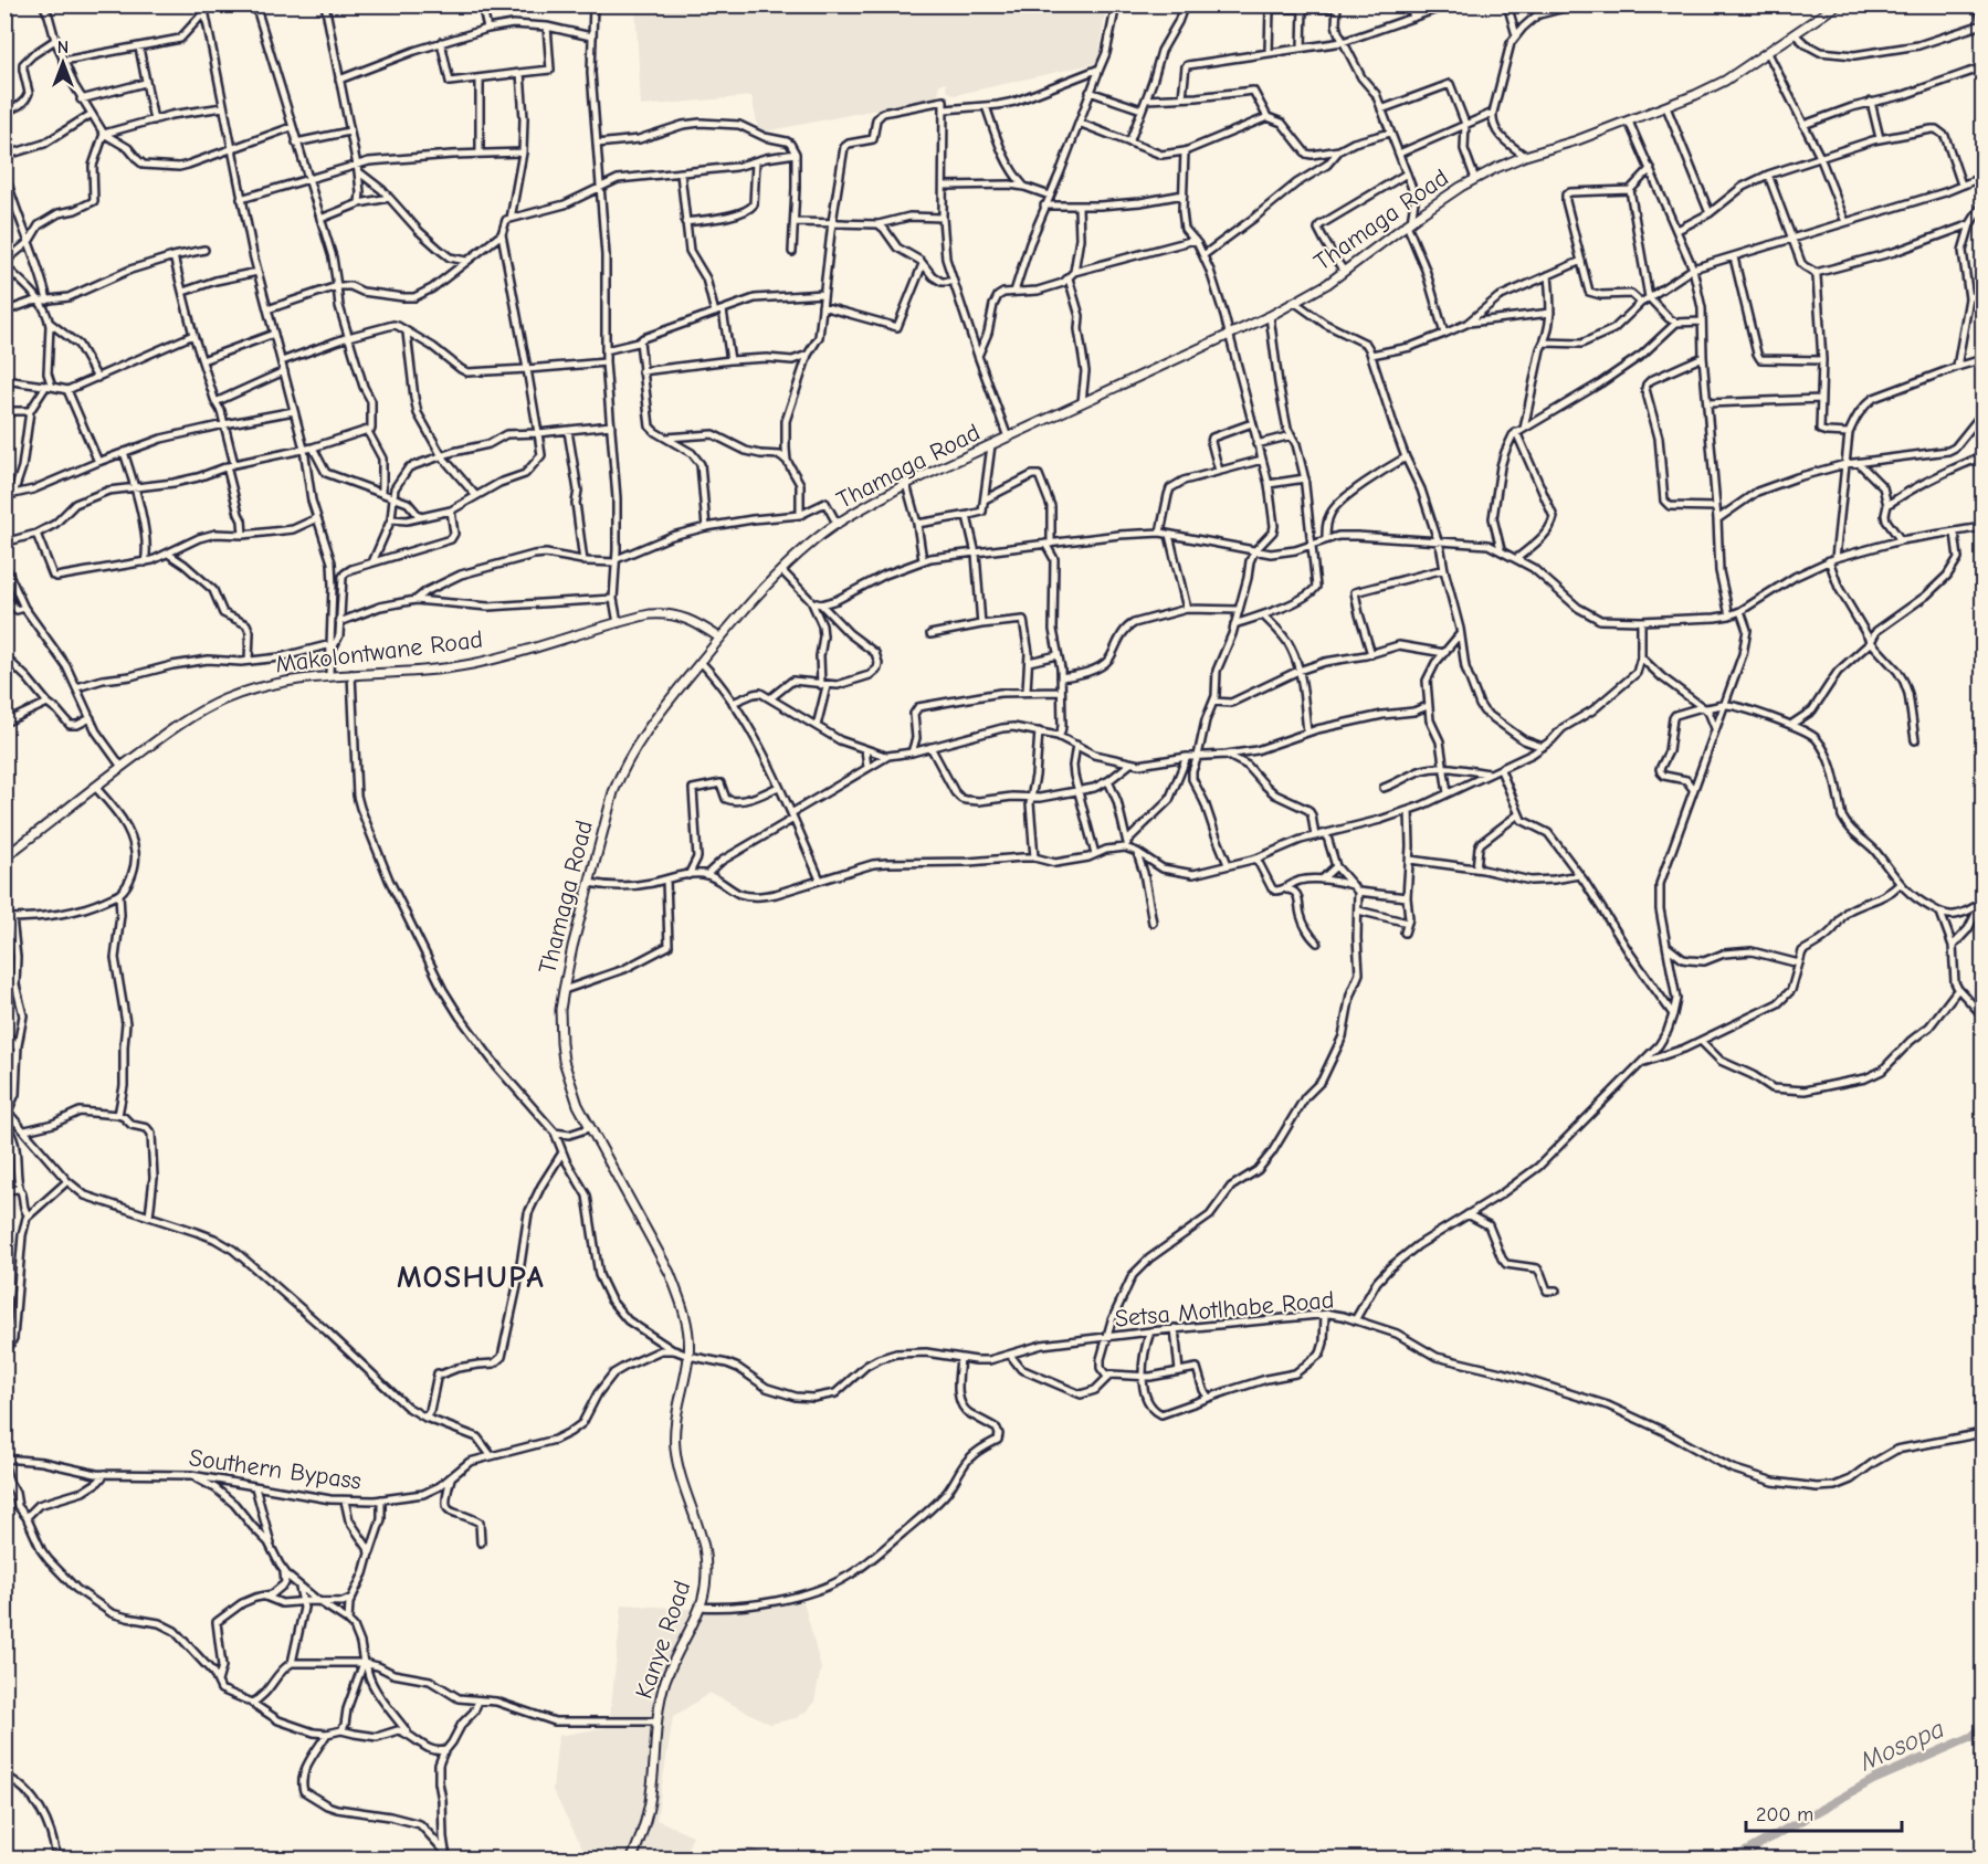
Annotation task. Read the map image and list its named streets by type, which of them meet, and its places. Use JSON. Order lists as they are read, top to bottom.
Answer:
{
  "streets": {
    "main road": ["Thamaga Road", "Makolontwane Road", "Kanye Road"],
    "street": ["Setsa Motlhabe Road", "Southern Bypass"]
  },
  "crossings": [
    ["Thamaga Road", "Makolontwane Road"],
    ["Thamaga Road", "Setsa Motlhabe Road"],
    ["Thamaga Road", "Kanye Road"],
    ["Setsa Motlhabe Road", "Kanye Road"]
  ],
  "districts": ["MOSHUPA"],
  "water": ["Mosopa"],
  "scale_bar": "200 m",
  "north": "top"
}
